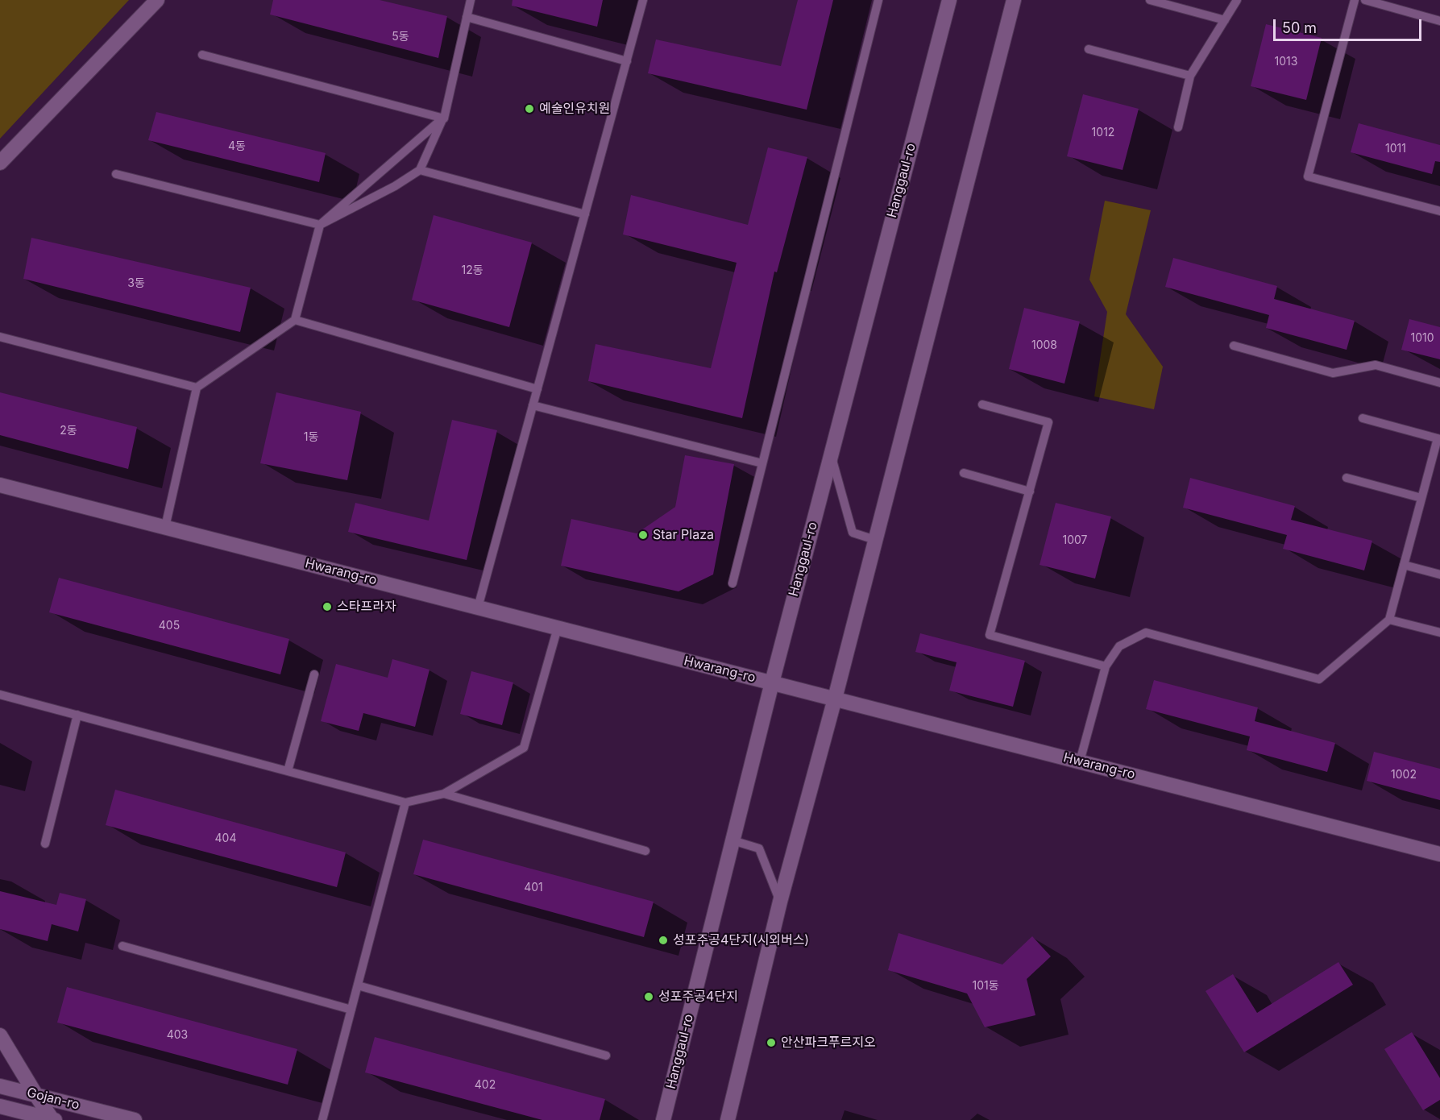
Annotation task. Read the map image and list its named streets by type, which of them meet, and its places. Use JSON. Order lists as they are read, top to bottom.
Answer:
{
  "streets": {
    "street": ["Hanggaul-ro", "Hwarang-ro", "Gojan-ro"]
  },
  "crossings": [
    ["Hanggaul-ro", "Hwarang-ro"]
  ],
  "places": [
    "예술인유치원",
    "Star Plaza",
    "스타프라자",
    "성포주공4단지(시외버스)",
    "성포주공4단지",
    "안산파크푸르지오"
  ],
  "house_numbers": [
    "5동",
    "1013",
    "1012",
    "4동",
    "1011",
    "12동",
    "3동",
    "1010",
    "1008",
    "2동",
    "1동",
    "1007",
    "405",
    "1002",
    "404",
    "401",
    "101동",
    "403",
    "402"
  ],
  "scale_bar": "50 m"
}
